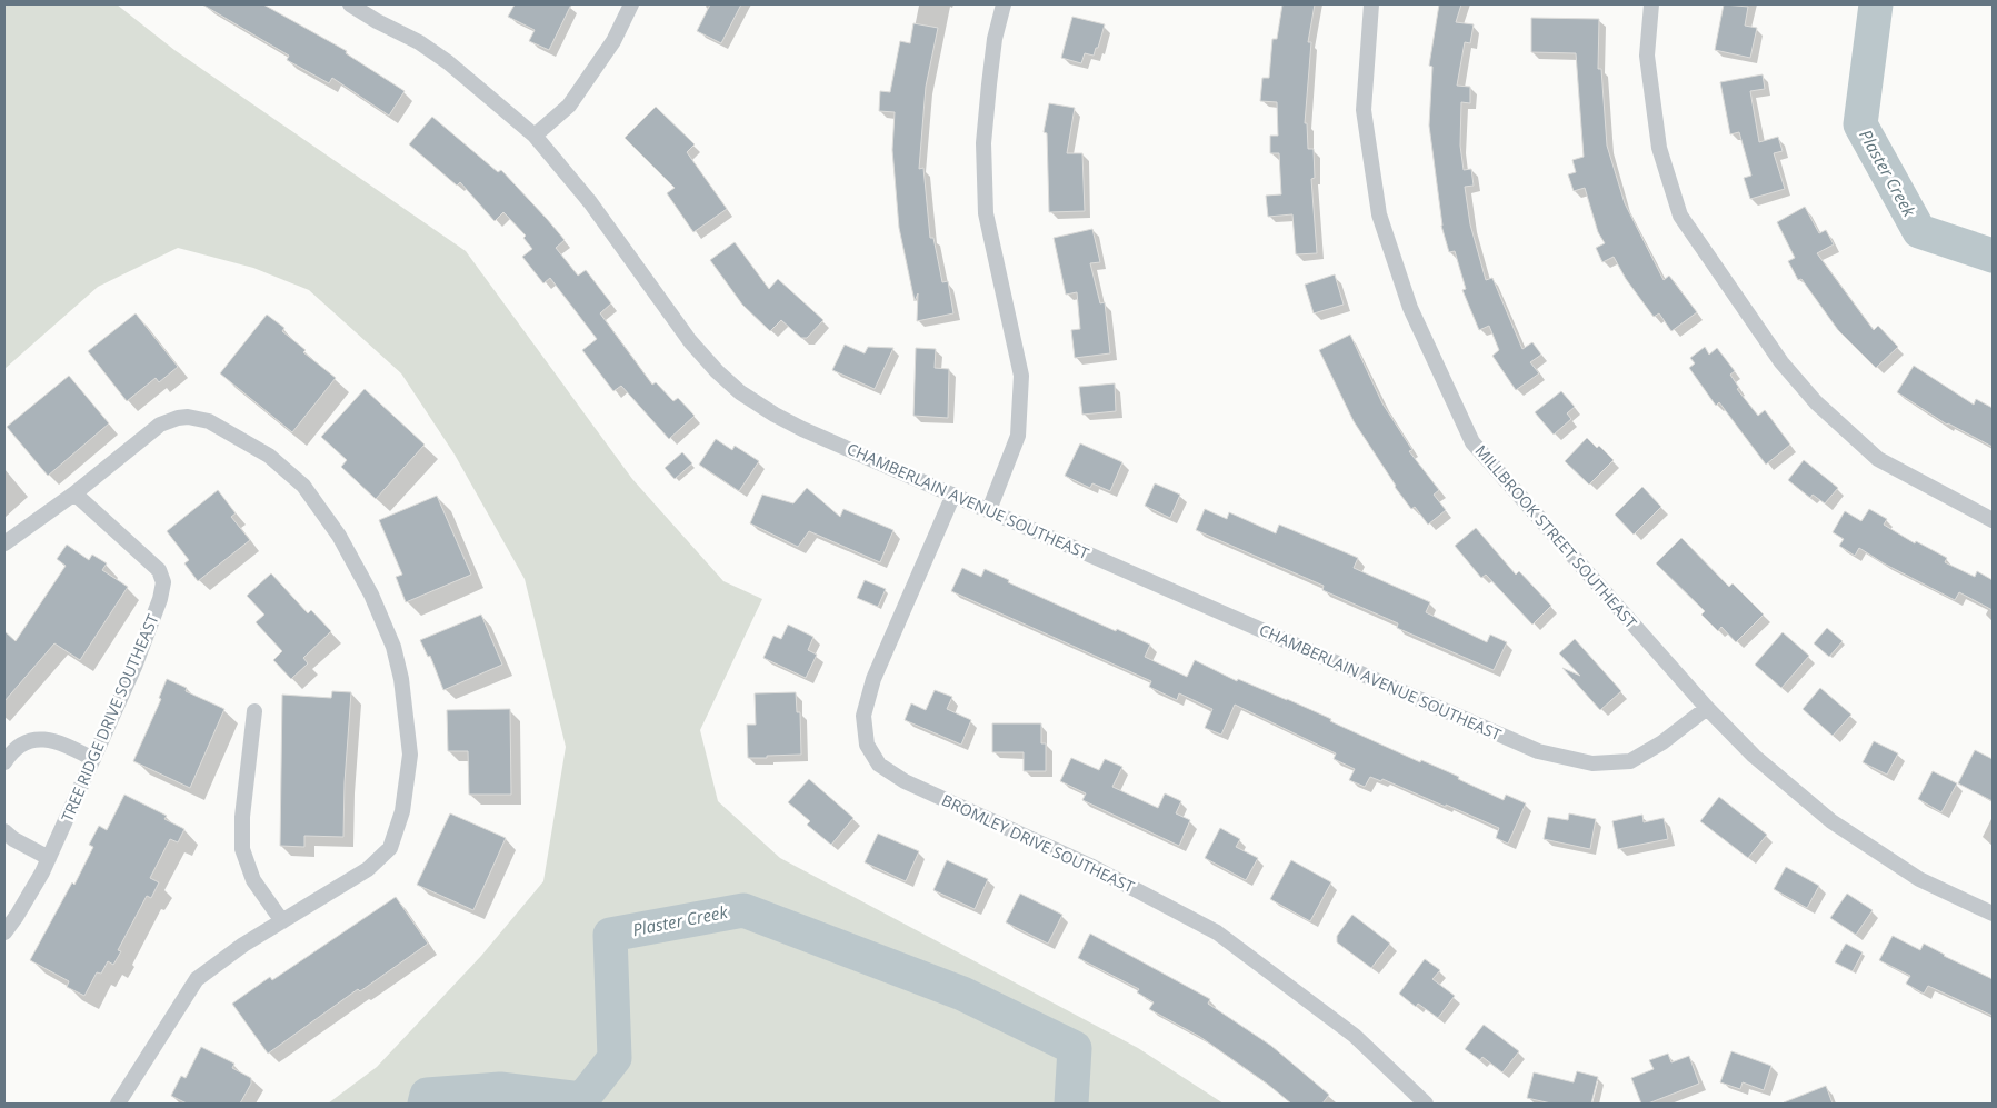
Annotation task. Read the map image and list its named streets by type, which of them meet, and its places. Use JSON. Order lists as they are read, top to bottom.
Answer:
{
  "streets": {
    "street": [
      "CHAMBERLAIN AVENUE SOUTHEAST",
      "MILLBROOK STREET SOUTHEAST",
      "TREE RIDGE DRIVE SOUTHEAST",
      "BROMLEY DRIVE SOUTHEAST"
    ]
  },
  "crossings": [
    ["CHAMBERLAIN AVENUE SOUTHEAST", "MILLBROOK STREET SOUTHEAST"],
    ["CHAMBERLAIN AVENUE SOUTHEAST", "BROMLEY DRIVE SOUTHEAST"]
  ],
  "water": ["Plaster Creek"]
}
